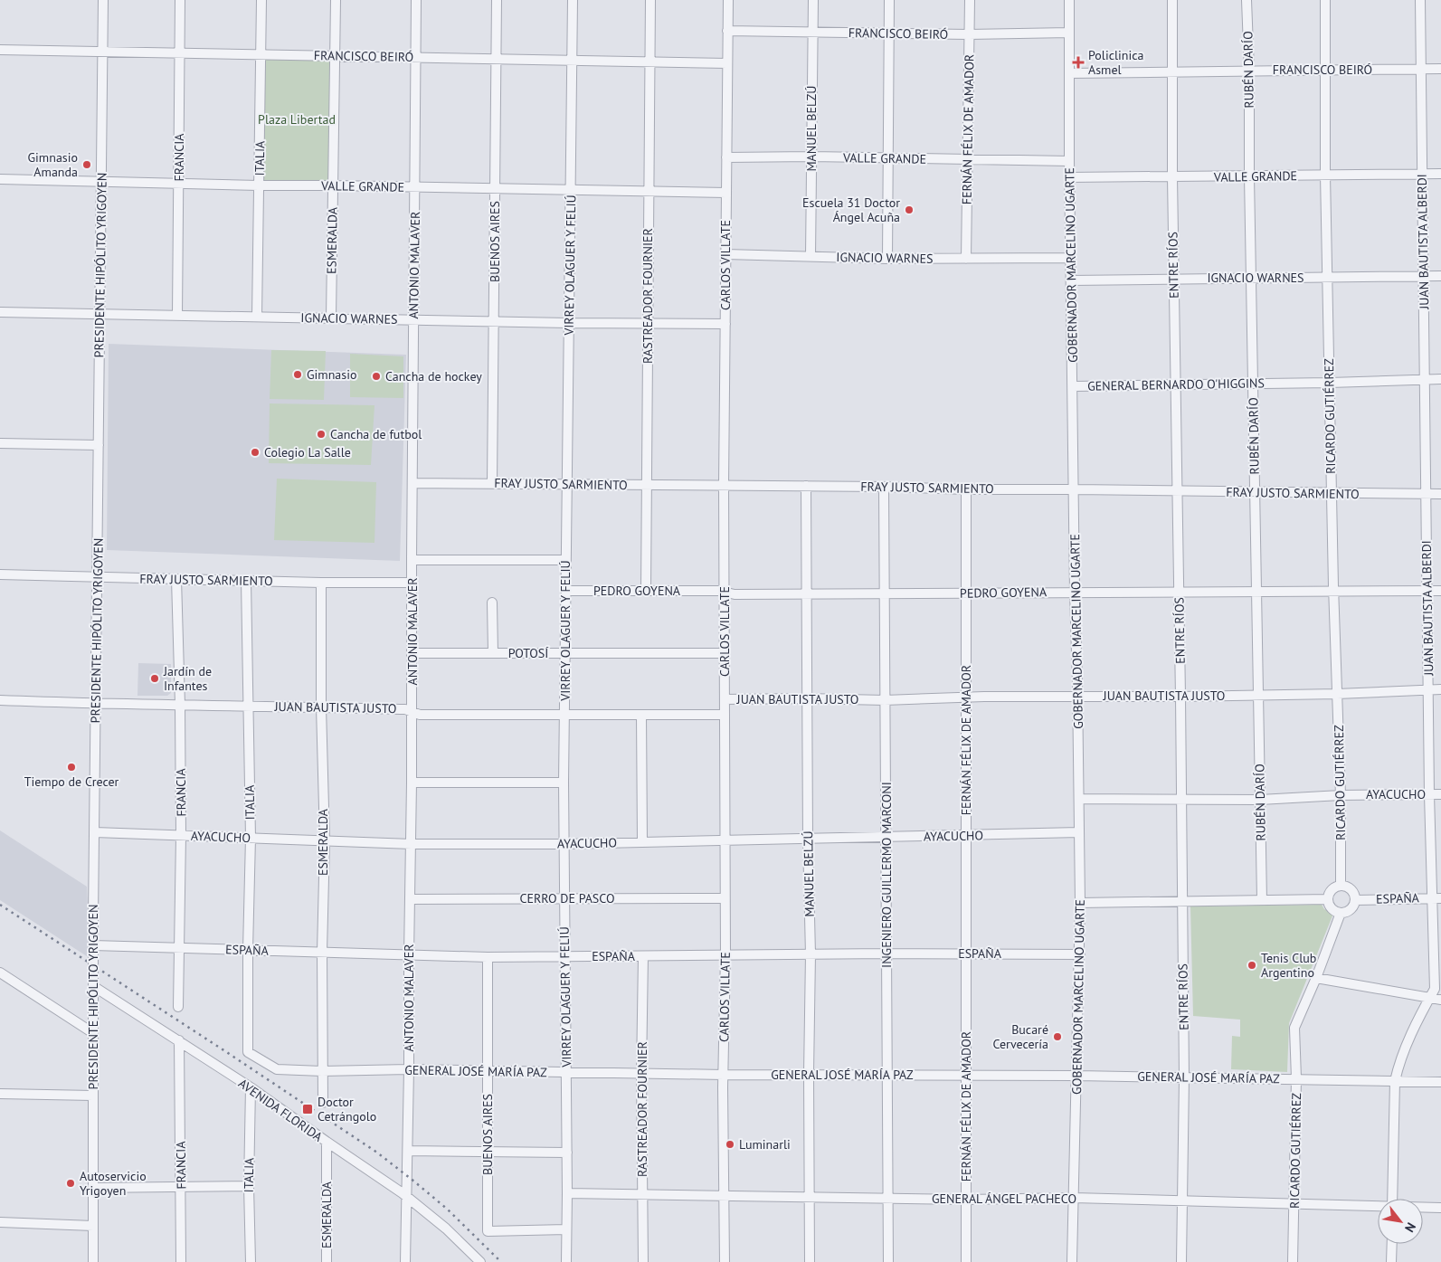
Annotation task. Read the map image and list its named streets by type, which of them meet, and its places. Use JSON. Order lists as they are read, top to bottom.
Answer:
{
  "streets": {
    "street": [
      "FRANCISCO BEIRÓ",
      "RUBÉN DARÍO",
      "MANUEL BELZÚ",
      "FERNÁN FÉLIX DE AMADOR",
      "FRANCIA",
      "ITALIA",
      "VALLE GRANDE",
      "ESMERALDA",
      "BUENOS AIRES",
      "JUAN BAUTISTA ALBERDI",
      "IGNACIO WARNES",
      "PRESIDENTE HIPÓLITO YRIGOYEN",
      "ANTONIO MALAVER",
      "VIRREY OLAGUER Y FELIÚ",
      "CARLOS VILLATE",
      "GOBERNADOR MARCELINO UGARTE",
      "ENTRE RÍOS",
      "RASTREADOR FOURNIER",
      "GENERAL BERNARDO O'HIGGINS",
      "RICARDO GUTIÉRREZ",
      "FRAY JUSTO SARMIENTO",
      "PEDRO GOYENA",
      "POTOSÍ",
      "JUAN BAUTISTA JUSTO",
      "AYACUCHO",
      "INGENIERO GUILLERMO MARCONI",
      "CERRO DE PASCO",
      "ESPAÑA",
      "GENERAL JOSÉ MARÍA PAZ",
      "AVENIDA FLORIDA",
      "GENERAL ÁNGEL PACHECO"
    ]
  },
  "crossings": [
    ["FRANCISCO BEIRÓ", "RUBÉN DARÍO"],
    ["FRANCISCO BEIRÓ", "MANUEL BELZÚ"],
    ["FRANCISCO BEIRÓ", "FERNÁN FÉLIX DE AMADOR"],
    ["FRANCISCO BEIRÓ", "FRANCIA"],
    ["FRANCISCO BEIRÓ", "ITALIA"],
    ["FRANCISCO BEIRÓ", "ESMERALDA"],
    ["FRANCISCO BEIRÓ", "BUENOS AIRES"],
    ["FRANCISCO BEIRÓ", "JUAN BAUTISTA ALBERDI"],
    ["FRANCISCO BEIRÓ", "PRESIDENTE HIPÓLITO YRIGOYEN"],
    ["FRANCISCO BEIRÓ", "ANTONIO MALAVER"],
    ["FRANCISCO BEIRÓ", "VIRREY OLAGUER Y FELIÚ"],
    ["FRANCISCO BEIRÓ", "CARLOS VILLATE"],
    ["FRANCISCO BEIRÓ", "GOBERNADOR MARCELINO UGARTE"],
    ["FRANCISCO BEIRÓ", "ENTRE RÍOS"],
    ["FRANCISCO BEIRÓ", "RASTREADOR FOURNIER"],
    ["FRANCISCO BEIRÓ", "RICARDO GUTIÉRREZ"],
    ["RUBÉN DARÍO", "VALLE GRANDE"],
    ["RUBÉN DARÍO", "IGNACIO WARNES"],
    ["RUBÉN DARÍO", "GENERAL BERNARDO O'HIGGINS"],
    ["RUBÉN DARÍO", "FRAY JUSTO SARMIENTO"],
    ["RUBÉN DARÍO", "PEDRO GOYENA"],
    ["RUBÉN DARÍO", "JUAN BAUTISTA JUSTO"],
    ["RUBÉN DARÍO", "AYACUCHO"],
    ["MANUEL BELZÚ", "VALLE GRANDE"],
    ["MANUEL BELZÚ", "IGNACIO WARNES"],
    ["MANUEL BELZÚ", "FRAY JUSTO SARMIENTO"],
    ["MANUEL BELZÚ", "PEDRO GOYENA"],
    ["MANUEL BELZÚ", "JUAN BAUTISTA JUSTO"],
    ["MANUEL BELZÚ", "AYACUCHO"],
    ["MANUEL BELZÚ", "ESPAÑA"],
    ["MANUEL BELZÚ", "GENERAL JOSÉ MARÍA PAZ"],
    ["MANUEL BELZÚ", "GENERAL ÁNGEL PACHECO"],
    ["FERNÁN FÉLIX DE AMADOR", "VALLE GRANDE"],
    ["FERNÁN FÉLIX DE AMADOR", "IGNACIO WARNES"],
    ["FERNÁN FÉLIX DE AMADOR", "FRAY JUSTO SARMIENTO"],
    ["FERNÁN FÉLIX DE AMADOR", "PEDRO GOYENA"],
    ["FERNÁN FÉLIX DE AMADOR", "JUAN BAUTISTA JUSTO"],
    ["FERNÁN FÉLIX DE AMADOR", "AYACUCHO"],
    ["FERNÁN FÉLIX DE AMADOR", "ESPAÑA"],
    ["FERNÁN FÉLIX DE AMADOR", "GENERAL JOSÉ MARÍA PAZ"],
    ["FERNÁN FÉLIX DE AMADOR", "GENERAL ÁNGEL PACHECO"],
    ["FRANCIA", "VALLE GRANDE"],
    ["FRANCIA", "IGNACIO WARNES"],
    ["FRANCIA", "FRAY JUSTO SARMIENTO"],
    ["FRANCIA", "JUAN BAUTISTA JUSTO"],
    ["FRANCIA", "AYACUCHO"],
    ["FRANCIA", "ESPAÑA"],
    ["FRANCIA", "AVENIDA FLORIDA"],
    ["ITALIA", "VALLE GRANDE"],
    ["ITALIA", "IGNACIO WARNES"],
    ["ITALIA", "FRAY JUSTO SARMIENTO"],
    ["ITALIA", "JUAN BAUTISTA JUSTO"],
    ["ITALIA", "AYACUCHO"],
    ["ITALIA", "ESPAÑA"],
    ["ITALIA", "GENERAL JOSÉ MARÍA PAZ"],
    ["ITALIA", "AVENIDA FLORIDA"],
    ["VALLE GRANDE", "ESMERALDA"],
    ["VALLE GRANDE", "BUENOS AIRES"],
    ["VALLE GRANDE", "JUAN BAUTISTA ALBERDI"],
    ["VALLE GRANDE", "PRESIDENTE HIPÓLITO YRIGOYEN"],
    ["VALLE GRANDE", "ANTONIO MALAVER"],
    ["VALLE GRANDE", "VIRREY OLAGUER Y FELIÚ"],
    ["VALLE GRANDE", "CARLOS VILLATE"],
    ["VALLE GRANDE", "GOBERNADOR MARCELINO UGARTE"],
    ["VALLE GRANDE", "ENTRE RÍOS"],
    ["VALLE GRANDE", "RASTREADOR FOURNIER"],
    ["VALLE GRANDE", "RICARDO GUTIÉRREZ"],
    ["ESMERALDA", "IGNACIO WARNES"],
    ["ESMERALDA", "FRAY JUSTO SARMIENTO"],
    ["ESMERALDA", "JUAN BAUTISTA JUSTO"],
    ["ESMERALDA", "AYACUCHO"],
    ["ESMERALDA", "ESPAÑA"],
    ["ESMERALDA", "GENERAL JOSÉ MARÍA PAZ"],
    ["ESMERALDA", "AVENIDA FLORIDA"],
    ["BUENOS AIRES", "IGNACIO WARNES"],
    ["BUENOS AIRES", "VIRREY OLAGUER Y FELIÚ"],
    ["BUENOS AIRES", "FRAY JUSTO SARMIENTO"],
    ["BUENOS AIRES", "ESPAÑA"],
    ["BUENOS AIRES", "GENERAL JOSÉ MARÍA PAZ"],
    ["JUAN BAUTISTA ALBERDI", "IGNACIO WARNES"],
    ["JUAN BAUTISTA ALBERDI", "GENERAL BERNARDO O'HIGGINS"],
    ["JUAN BAUTISTA ALBERDI", "FRAY JUSTO SARMIENTO"],
    ["JUAN BAUTISTA ALBERDI", "PEDRO GOYENA"],
    ["JUAN BAUTISTA ALBERDI", "JUAN BAUTISTA JUSTO"],
    ["JUAN BAUTISTA ALBERDI", "AYACUCHO"],
    ["JUAN BAUTISTA ALBERDI", "ESPAÑA"],
    ["JUAN BAUTISTA ALBERDI", "GENERAL JOSÉ MARÍA PAZ"],
    ["IGNACIO WARNES", "PRESIDENTE HIPÓLITO YRIGOYEN"],
    ["IGNACIO WARNES", "ANTONIO MALAVER"],
    ["IGNACIO WARNES", "VIRREY OLAGUER Y FELIÚ"],
    ["IGNACIO WARNES", "CARLOS VILLATE"],
    ["IGNACIO WARNES", "GOBERNADOR MARCELINO UGARTE"],
    ["IGNACIO WARNES", "ENTRE RÍOS"],
    ["IGNACIO WARNES", "RASTREADOR FOURNIER"],
    ["IGNACIO WARNES", "RICARDO GUTIÉRREZ"],
    ["PRESIDENTE HIPÓLITO YRIGOYEN", "FRAY JUSTO SARMIENTO"],
    ["PRESIDENTE HIPÓLITO YRIGOYEN", "JUAN BAUTISTA JUSTO"],
    ["PRESIDENTE HIPÓLITO YRIGOYEN", "AYACUCHO"],
    ["PRESIDENTE HIPÓLITO YRIGOYEN", "ESPAÑA"],
    ["PRESIDENTE HIPÓLITO YRIGOYEN", "AVENIDA FLORIDA"],
    ["ANTONIO MALAVER", "FRAY JUSTO SARMIENTO"],
    ["ANTONIO MALAVER", "POTOSÍ"],
    ["ANTONIO MALAVER", "JUAN BAUTISTA JUSTO"],
    ["ANTONIO MALAVER", "AYACUCHO"],
    ["ANTONIO MALAVER", "CERRO DE PASCO"],
    ["ANTONIO MALAVER", "ESPAÑA"],
    ["ANTONIO MALAVER", "GENERAL JOSÉ MARÍA PAZ"],
    ["ANTONIO MALAVER", "AVENIDA FLORIDA"],
    ["VIRREY OLAGUER Y FELIÚ", "FRAY JUSTO SARMIENTO"],
    ["VIRREY OLAGUER Y FELIÚ", "PEDRO GOYENA"],
    ["VIRREY OLAGUER Y FELIÚ", "POTOSÍ"],
    ["VIRREY OLAGUER Y FELIÚ", "JUAN BAUTISTA JUSTO"],
    ["VIRREY OLAGUER Y FELIÚ", "AYACUCHO"],
    ["VIRREY OLAGUER Y FELIÚ", "CERRO DE PASCO"],
    ["VIRREY OLAGUER Y FELIÚ", "ESPAÑA"],
    ["VIRREY OLAGUER Y FELIÚ", "GENERAL JOSÉ MARÍA PAZ"],
    ["VIRREY OLAGUER Y FELIÚ", "GENERAL ÁNGEL PACHECO"],
    ["CARLOS VILLATE", "FRAY JUSTO SARMIENTO"],
    ["CARLOS VILLATE", "PEDRO GOYENA"],
    ["CARLOS VILLATE", "POTOSÍ"],
    ["CARLOS VILLATE", "JUAN BAUTISTA JUSTO"],
    ["CARLOS VILLATE", "AYACUCHO"],
    ["CARLOS VILLATE", "CERRO DE PASCO"],
    ["CARLOS VILLATE", "ESPAÑA"],
    ["CARLOS VILLATE", "GENERAL JOSÉ MARÍA PAZ"],
    ["CARLOS VILLATE", "GENERAL ÁNGEL PACHECO"],
    ["GOBERNADOR MARCELINO UGARTE", "GENERAL BERNARDO O'HIGGINS"],
    ["GOBERNADOR MARCELINO UGARTE", "FRAY JUSTO SARMIENTO"],
    ["GOBERNADOR MARCELINO UGARTE", "PEDRO GOYENA"],
    ["GOBERNADOR MARCELINO UGARTE", "JUAN BAUTISTA JUSTO"],
    ["GOBERNADOR MARCELINO UGARTE", "AYACUCHO"],
    ["GOBERNADOR MARCELINO UGARTE", "ESPAÑA"],
    ["GOBERNADOR MARCELINO UGARTE", "GENERAL JOSÉ MARÍA PAZ"],
    ["GOBERNADOR MARCELINO UGARTE", "GENERAL ÁNGEL PACHECO"],
    ["ENTRE RÍOS", "GENERAL BERNARDO O'HIGGINS"],
    ["ENTRE RÍOS", "FRAY JUSTO SARMIENTO"],
    ["ENTRE RÍOS", "PEDRO GOYENA"],
    ["ENTRE RÍOS", "JUAN BAUTISTA JUSTO"],
    ["ENTRE RÍOS", "AYACUCHO"],
    ["ENTRE RÍOS", "GENERAL JOSÉ MARÍA PAZ"],
    ["ENTRE RÍOS", "GENERAL ÁNGEL PACHECO"],
    ["RASTREADOR FOURNIER", "FRAY JUSTO SARMIENTO"],
    ["RASTREADOR FOURNIER", "PEDRO GOYENA"],
    ["RASTREADOR FOURNIER", "ESPAÑA"],
    ["RASTREADOR FOURNIER", "GENERAL JOSÉ MARÍA PAZ"],
    ["RASTREADOR FOURNIER", "GENERAL ÁNGEL PACHECO"],
    ["GENERAL BERNARDO O'HIGGINS", "RICARDO GUTIÉRREZ"],
    ["RICARDO GUTIÉRREZ", "FRAY JUSTO SARMIENTO"],
    ["RICARDO GUTIÉRREZ", "PEDRO GOYENA"],
    ["RICARDO GUTIÉRREZ", "JUAN BAUTISTA JUSTO"],
    ["RICARDO GUTIÉRREZ", "AYACUCHO"],
    ["RICARDO GUTIÉRREZ", "ESPAÑA"],
    ["RICARDO GUTIÉRREZ", "GENERAL JOSÉ MARÍA PAZ"],
    ["RICARDO GUTIÉRREZ", "GENERAL ÁNGEL PACHECO"],
    ["FRAY JUSTO SARMIENTO", "INGENIERO GUILLERMO MARCONI"],
    ["PEDRO GOYENA", "INGENIERO GUILLERMO MARCONI"],
    ["JUAN BAUTISTA JUSTO", "INGENIERO GUILLERMO MARCONI"],
    ["AYACUCHO", "INGENIERO GUILLERMO MARCONI"],
    ["INGENIERO GUILLERMO MARCONI", "ESPAÑA"],
    ["INGENIERO GUILLERMO MARCONI", "GENERAL JOSÉ MARÍA PAZ"],
    ["INGENIERO GUILLERMO MARCONI", "GENERAL ÁNGEL PACHECO"]
  ],
  "parks": ["Plaza Libertad"],
  "places": {
    "health": ["Policlinica Asmel"],
    "other": [
      "Gimnasio Amanda",
      "Escuela 31 Doctor Ángel Acuña",
      "Gimnasio",
      "Cancha de hockey",
      "Cancha de futbol",
      "Colegio La Salle",
      "Jardín de Infantes",
      "Tiempo de Crecer",
      "Tenis Club Argentino",
      "Bucaré Cervecería",
      "Luminarli",
      "Autoservicio Yrigoyen"
    ],
    "transit": ["Doctor Cetrángolo"]
  },
  "north": "bottom right"
}
